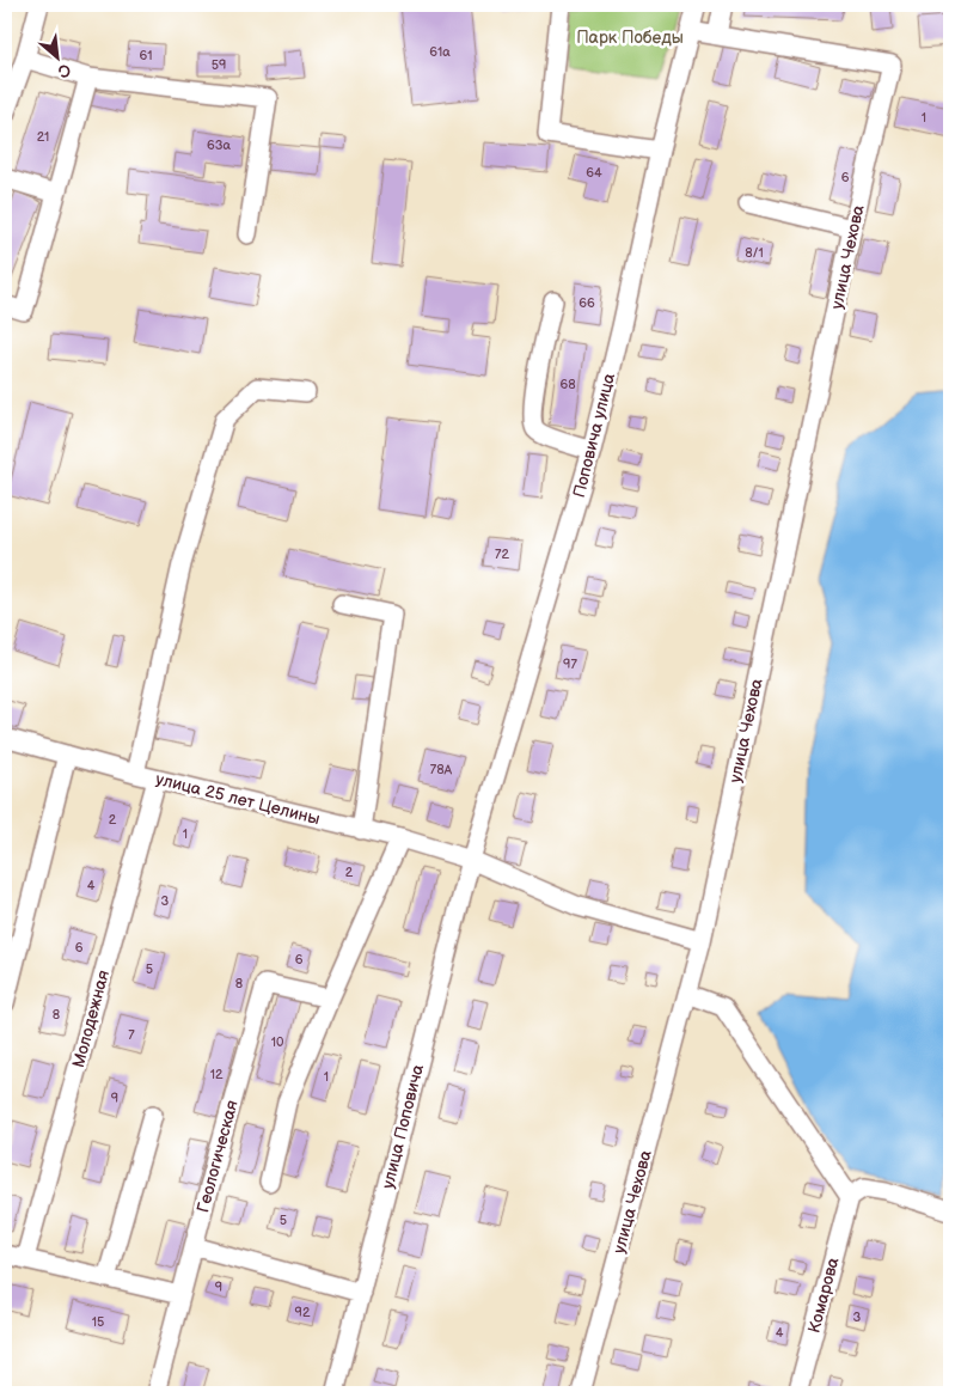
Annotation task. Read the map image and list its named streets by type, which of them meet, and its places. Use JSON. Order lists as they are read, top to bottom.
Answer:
{
  "streets": {
    "street": [
      "улица Чехова",
      "Поповича улица",
      "улица 25 лет Целины",
      "Молодежная",
      "улица Поповича",
      "Геологическая",
      "Комарова"
    ]
  },
  "crossings": [
    ["улица Чехова", "улица 25 лет Целины"],
    ["Поповича улица", "улица 25 лет Целины"],
    ["Поповича улица", "улица Поповича"],
    ["улица 25 лет Целины", "Молодежная"],
    ["улица 25 лет Целины", "улица Поповича"]
  ],
  "parks": ["Парк Победы"],
  "house_numbers": [
    "61а",
    "61",
    "59",
    "1",
    "21",
    "63а",
    "64",
    "6",
    "8/1",
    "66",
    "68",
    "72",
    "97",
    "78А",
    "2",
    "1",
    "2",
    "4",
    "3",
    "6",
    "6",
    "5",
    "8",
    "8",
    "7",
    "10",
    "12",
    "1",
    "9",
    "5",
    "9",
    "92",
    "3",
    "15",
    "4"
  ],
  "north": "bottom right"
}
